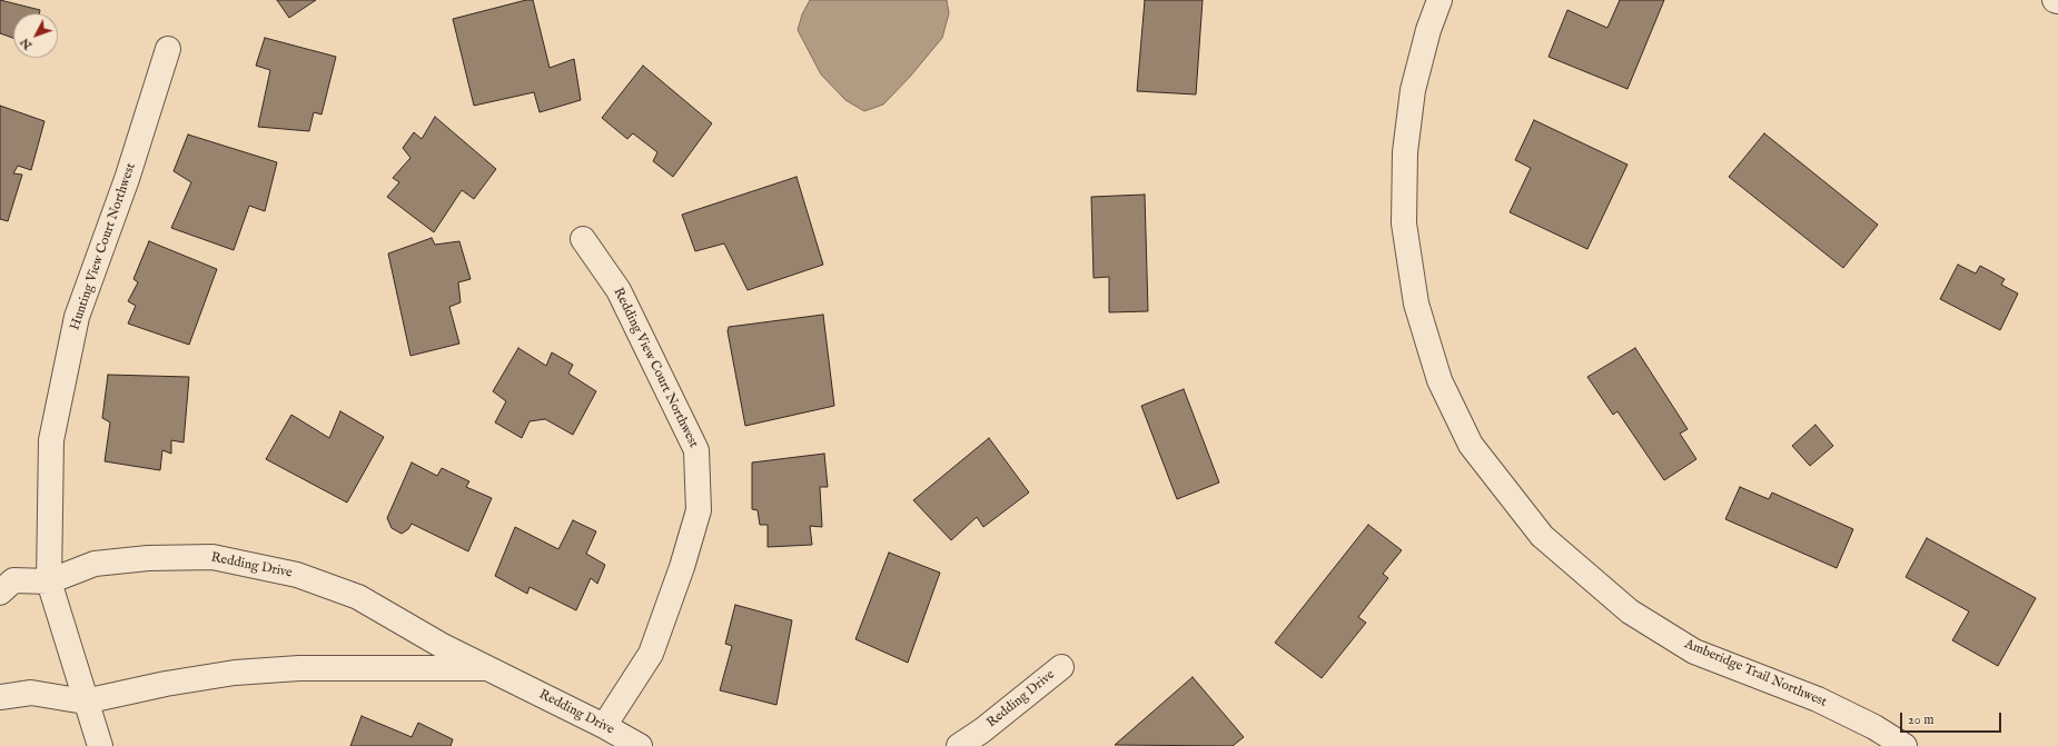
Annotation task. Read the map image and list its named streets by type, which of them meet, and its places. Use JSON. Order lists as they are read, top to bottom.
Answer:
{
  "streets": {
    "street": [
      "Hunting View Court Northwest",
      "Redding View Court Northwest",
      "Redding Drive",
      "Amberidge Trail Northwest"
    ]
  },
  "crossings": [
    ["Hunting View Court Northwest", "Redding Drive"],
    ["Redding View Court Northwest", "Redding Drive"]
  ],
  "scale_bar": "20 m",
  "north": "bottom left"
}
